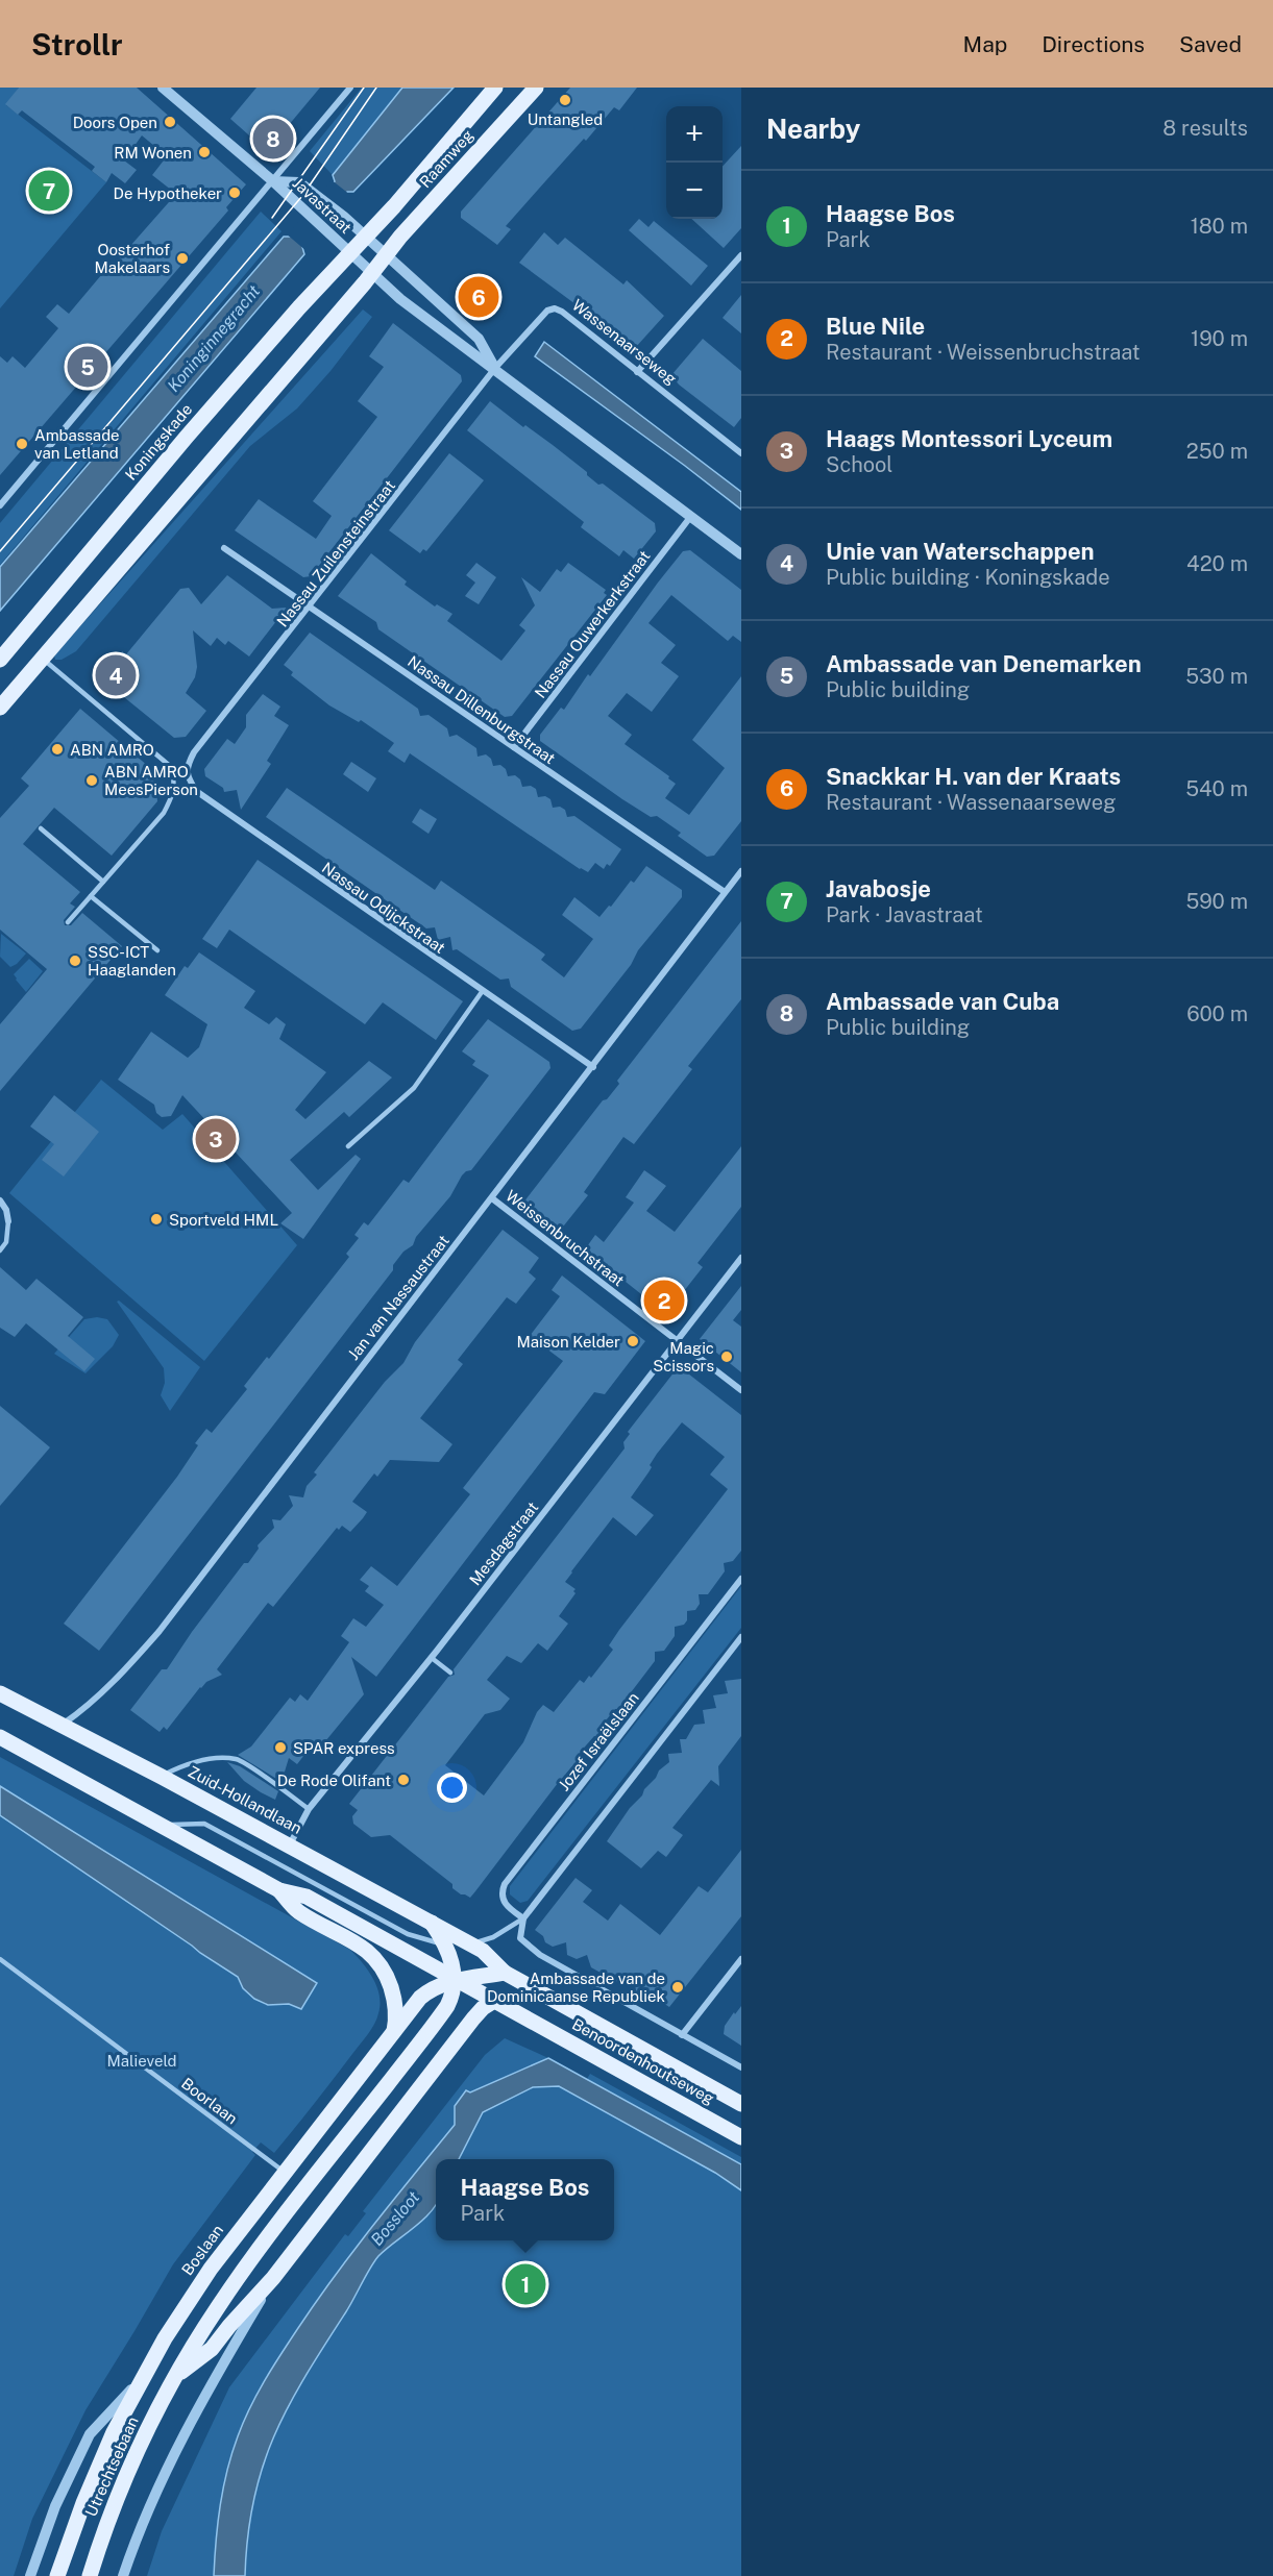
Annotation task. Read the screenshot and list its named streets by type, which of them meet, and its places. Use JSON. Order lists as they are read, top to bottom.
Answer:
{
  "streets": {
    "main road": [
      "Raamweg",
      "Koningskade",
      "Zuid-Hollandlaan",
      "Benoordenhoutseweg",
      "Boslaan",
      "Utrechtsebaan"
    ],
    "street": [
      "Javastraat",
      "Wassenaarseweg",
      "Nassau Zuilensteinstraat",
      "Nassau Ouwerkerkstraat",
      "Nassau Dillenburgstraat",
      "Nassau Odijckstraat",
      "Weissenbruchstraat",
      "Jan van Nassaustraat",
      "Mesdagstraat",
      "Jozef Israëlslaan"
    ],
    "lane": ["Boorlaan"]
  },
  "crossings": [
    ["Raamweg", "Javastraat"],
    ["Raamweg", "Koningskade"],
    ["Javastraat", "Koningskade"],
    ["Wassenaarseweg", "Nassau Zuilensteinstraat"],
    ["Nassau Zuilensteinstraat", "Nassau Dillenburgstraat"],
    ["Nassau Zuilensteinstraat", "Nassau Odijckstraat"],
    ["Nassau Ouwerkerkstraat", "Nassau Dillenburgstraat"],
    ["Nassau Dillenburgstraat", "Jan van Nassaustraat"],
    ["Nassau Odijckstraat", "Jan van Nassaustraat"],
    ["Weissenbruchstraat", "Jan van Nassaustraat"],
    ["Weissenbruchstraat", "Mesdagstraat"],
    ["Jan van Nassaustraat", "Zuid-Hollandlaan"],
    ["Mesdagstraat", "Zuid-Hollandlaan"],
    ["Zuid-Hollandlaan", "Benoordenhoutseweg"],
    ["Zuid-Hollandlaan", "Boslaan"],
    ["Benoordenhoutseweg", "Boslaan"],
    ["Boorlaan", "Boslaan"],
    ["Boslaan", "Utrechtsebaan"]
  ],
  "water": ["Koninginnegracht", "Bossloot"],
  "parks": ["Malieveld"],
  "places": [
    "Untangled",
    "Doors Open",
    "RM Wonen",
    "De Hypotheker",
    "Oosterhof Makelaars",
    "Ambassade van Letland",
    "ABN AMRO",
    "ABN AMRO MeesPierson",
    "SSC-ICT Haaglanden",
    "Sportveld HML",
    "Maison Kelder",
    "Magic Scissors",
    "SPAR express",
    "De Rode Olifant",
    "Ambassade van de Dominicaanse Republiek"
  ],
  "page": {
    "header": "Strollr",
    "nav": ["Map", "Directions", "Saved"],
    "heading": ["Nearby", "8 results"],
    "map_buttons": ["+", "−"],
    "pins": [
      "8",
      "7",
      "6",
      "5",
      "4",
      "3",
      "2",
      "1"
    ],
    "list": [
      {
        "mark": "1",
        "name": "Haagse Bos",
        "note": "Park",
        "value": "180 m"
      },
      {
        "mark": "2",
        "name": "Blue Nile",
        "note": "Restaurant · Weissenbruchstraat",
        "value": "190 m"
      },
      {
        "mark": "3",
        "name": "Haags Montessori Lyceum",
        "note": "School",
        "value": "250 m"
      },
      {
        "mark": "4",
        "name": "Unie van Waterschappen",
        "note": "Public building · Koningskade",
        "value": "420 m"
      },
      {
        "mark": "5",
        "name": "Ambassade van Denemarken",
        "note": "Public building",
        "value": "530 m"
      },
      {
        "mark": "6",
        "name": "Snackkar H. van der Kraats",
        "note": "Restaurant · Wassenaarseweg",
        "value": "540 m"
      },
      {
        "mark": "7",
        "name": "Javabosje",
        "note": "Park · Javastraat",
        "value": "590 m"
      },
      {
        "mark": "8",
        "name": "Ambassade van Cuba",
        "note": "Public building",
        "value": "600 m"
      }
    ],
    "popup": ["Haagse Bos", "Park"]
  }
}
